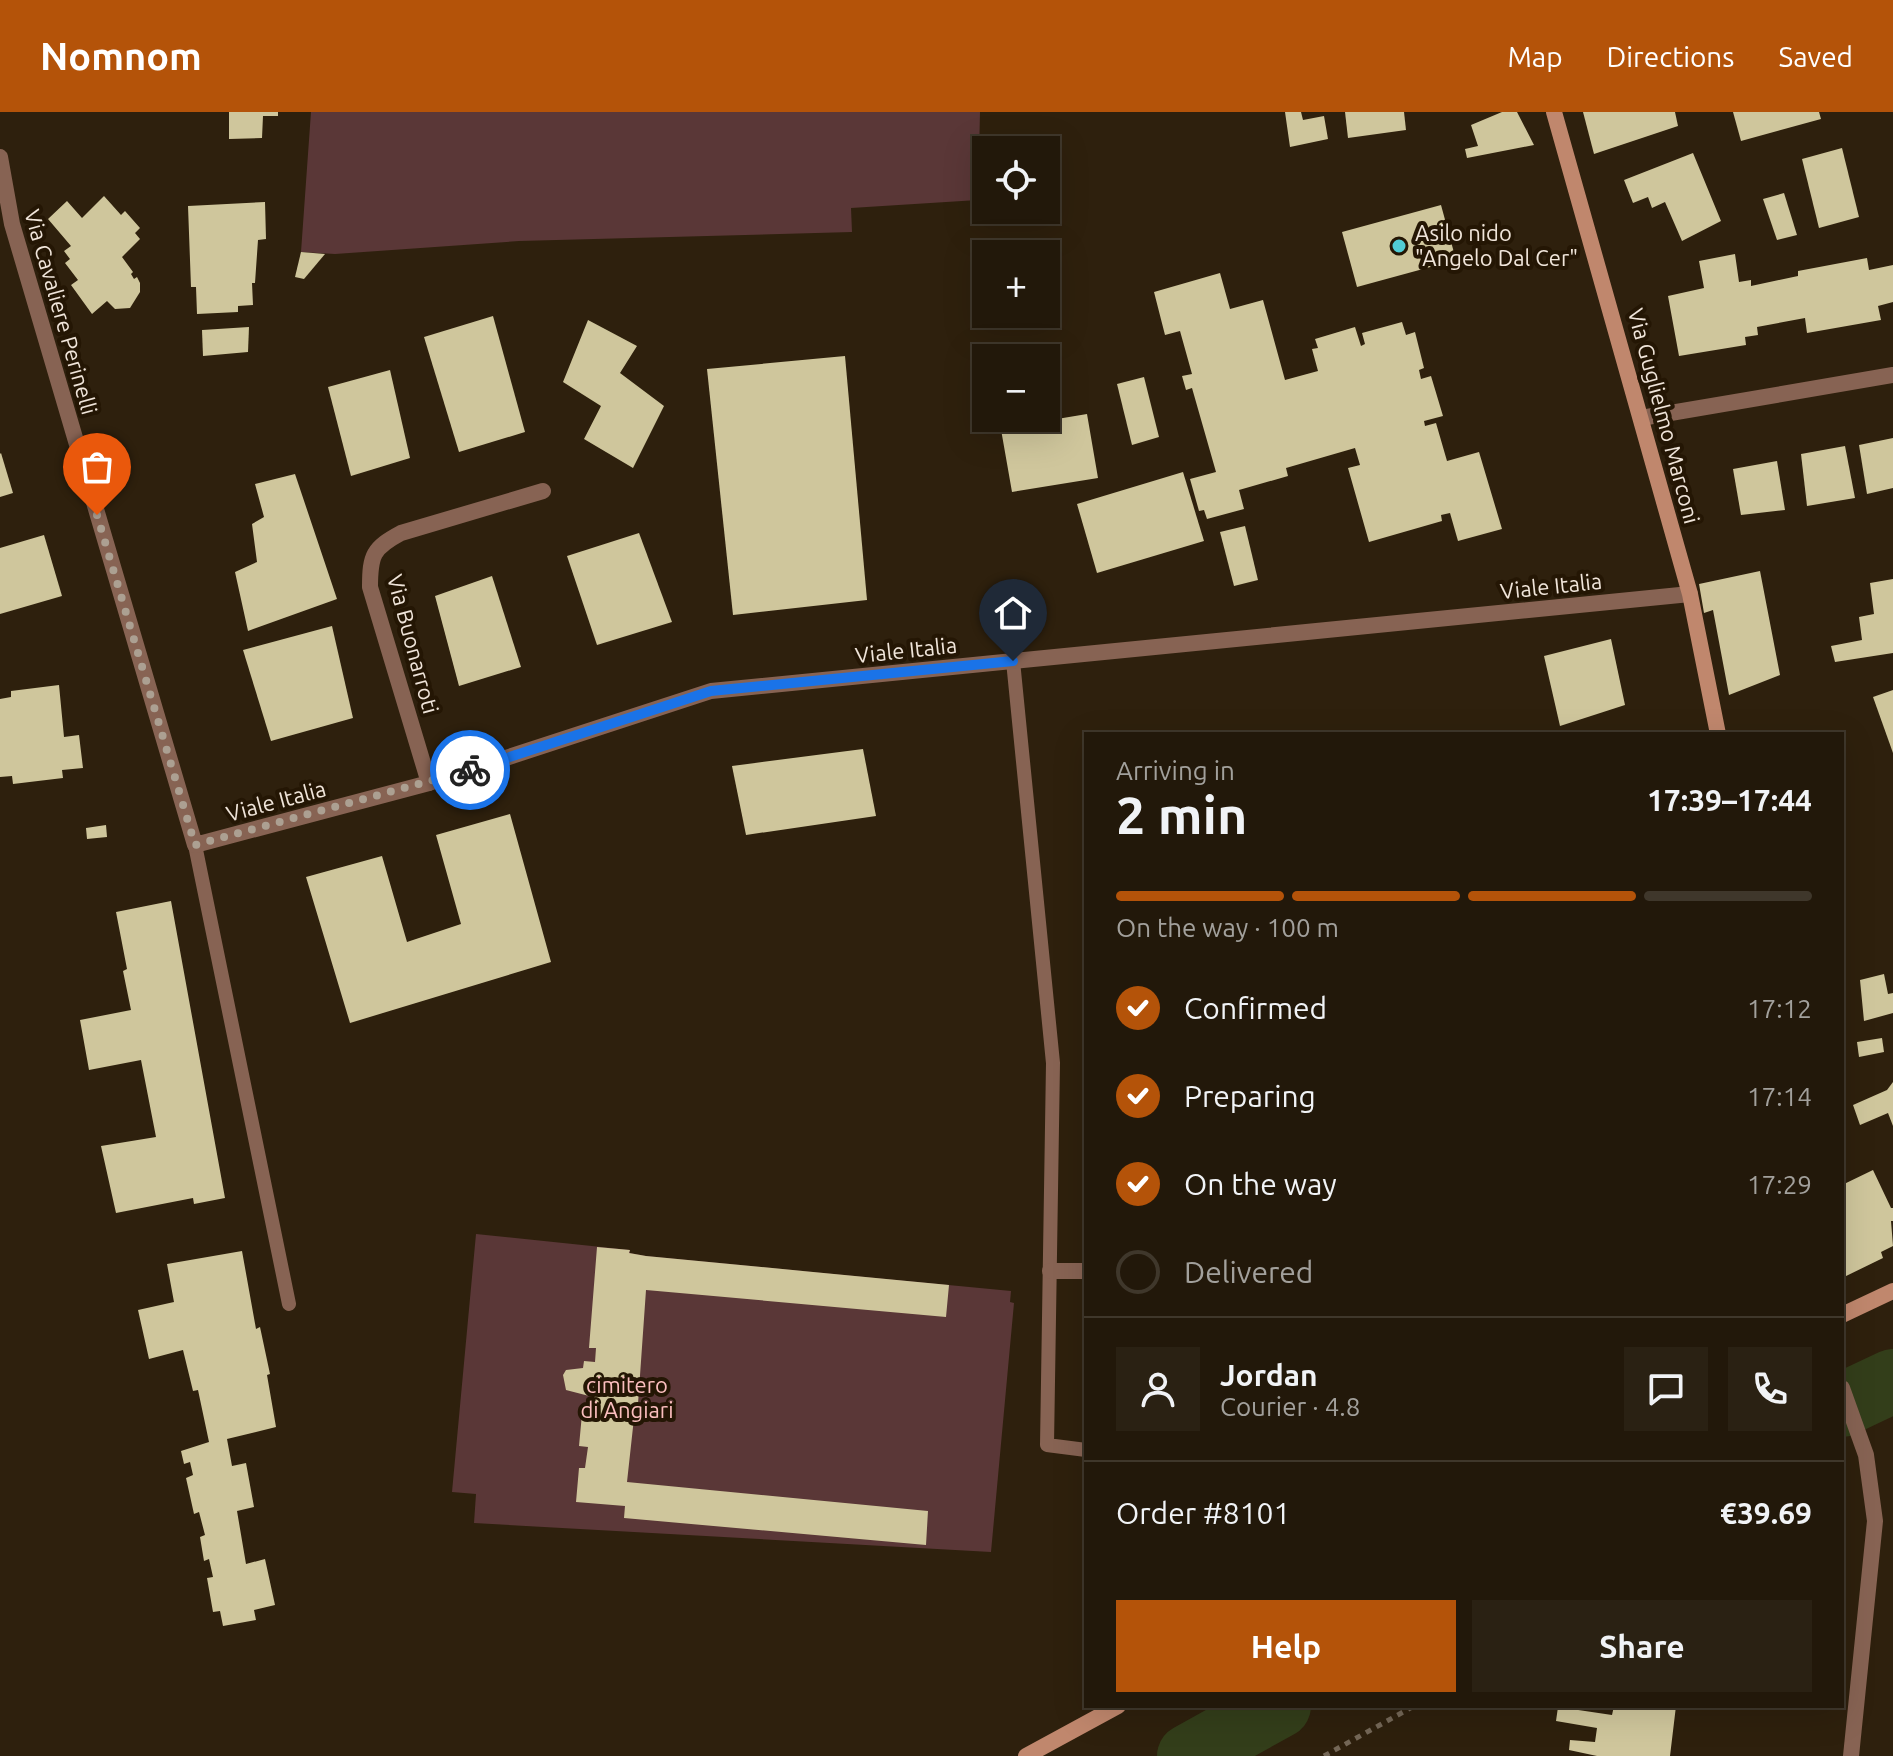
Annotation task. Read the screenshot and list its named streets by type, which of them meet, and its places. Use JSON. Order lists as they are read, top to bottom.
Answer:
{
  "streets": {
    "street": [
      "Via Cavaliere Perinelli",
      "Via Guglielmo Marconi",
      "Viale Italia",
      "Via Buonarroti"
    ]
  },
  "crossings": [
    ["Via Cavaliere Perinelli", "Viale Italia"],
    ["Via Guglielmo Marconi", "Viale Italia"],
    ["Viale Italia", "Via Buonarroti"]
  ],
  "parks": ["cimitero di Angiari"],
  "places": ["Asilo nido \"Angelo Dal Cer\""],
  "page": {
    "header": "Nomnom",
    "nav": ["Map", "Directions", "Saved"],
    "map_buttons": ["+", "−"],
    "heading": ["2 min", "Arriving in", "17:39–17:44"],
    "panel": [
      "Jordan",
      "Courier · 4.8",
      "Order #8101",
      "€39.69"
    ],
    "bar": "On the way · 100 m",
    "list": [
      ["Confirmed", "17:12"],
      ["Preparing", "17:14"],
      ["On the way", "17:29"],
      "Delivered"
    ],
    "buttons": ["Help", "Share"]
  }
}
